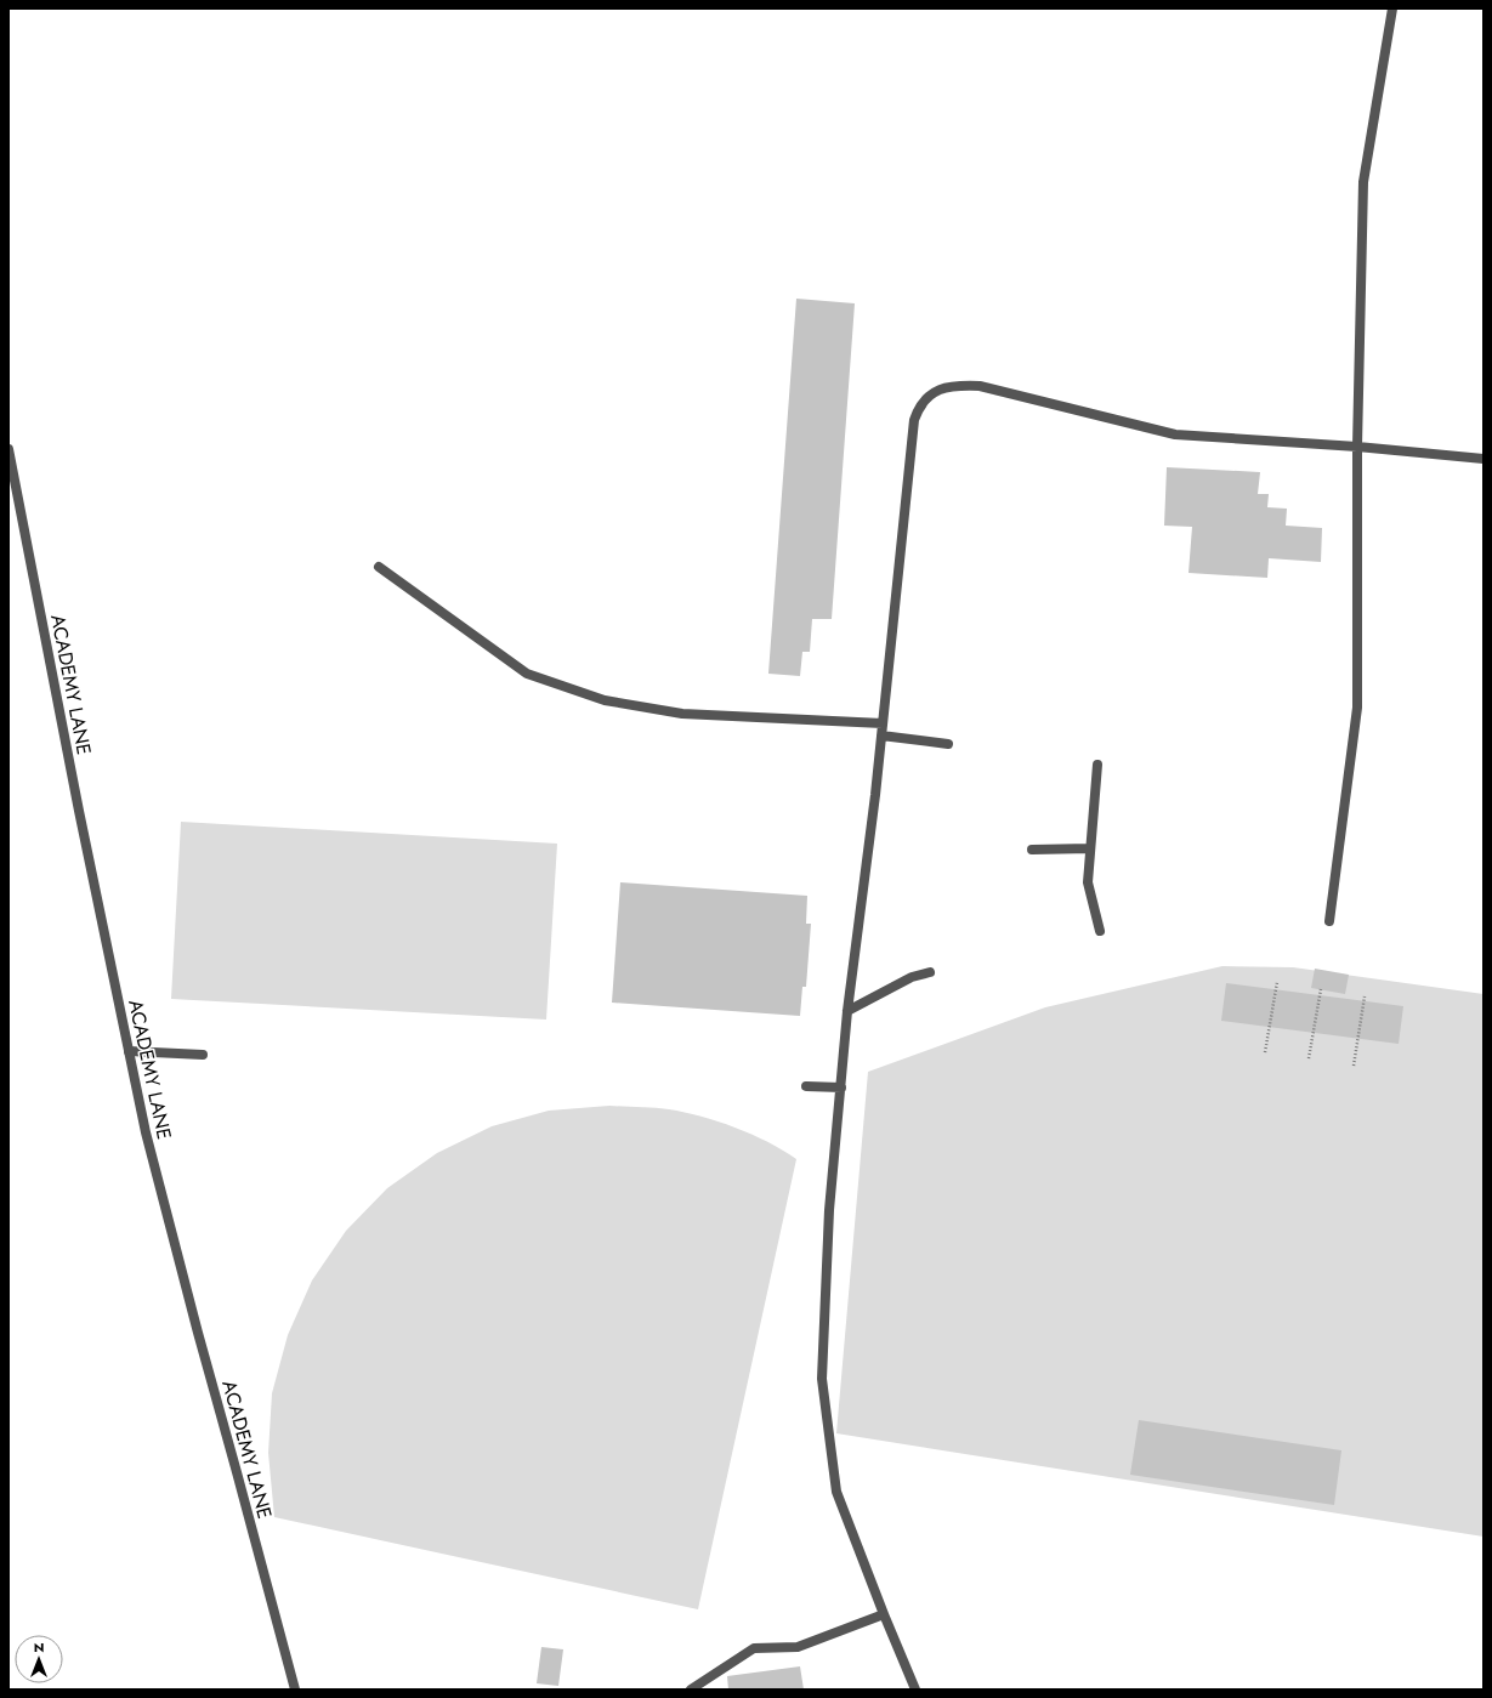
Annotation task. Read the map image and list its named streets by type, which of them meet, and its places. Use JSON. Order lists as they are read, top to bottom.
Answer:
{
  "streets": {
    "street": ["ACADEMY LANE"]
  },
  "north": "top"
}
